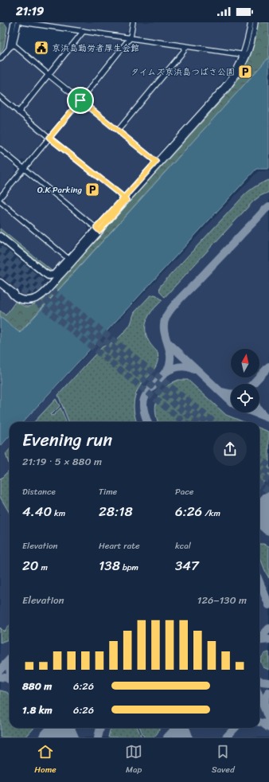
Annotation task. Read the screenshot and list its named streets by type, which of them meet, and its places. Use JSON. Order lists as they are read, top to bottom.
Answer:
{
  "places": {
    "public building": ["京浜島勤労者厚生会館"],
    "parking": ["タイムズ京浜島つばさ公園", "O.K Parking"]
  },
  "north": "top",
  "page": {
    "status": "21:19",
    "heading": ["Evening run", "21:19 · 5 × 880 m"],
    "stats": [
      ["Distance", "4.40 km"],
      ["Time", "28:18"],
      ["Pace", "6:26 /km"],
      ["Elevation", "20 m"],
      ["Heart rate", "138 bpm"],
      ["kcal", "347"]
    ],
    "chart": ["Elevation", "126–130 m"],
    "list": [
      {
        "name": "880 m",
        "note": "6:26"
      },
      {
        "name": "1.8 km",
        "note": "6:26"
      }
    ],
    "tabs": ["Home", "Map", "Saved"]
  }
}
